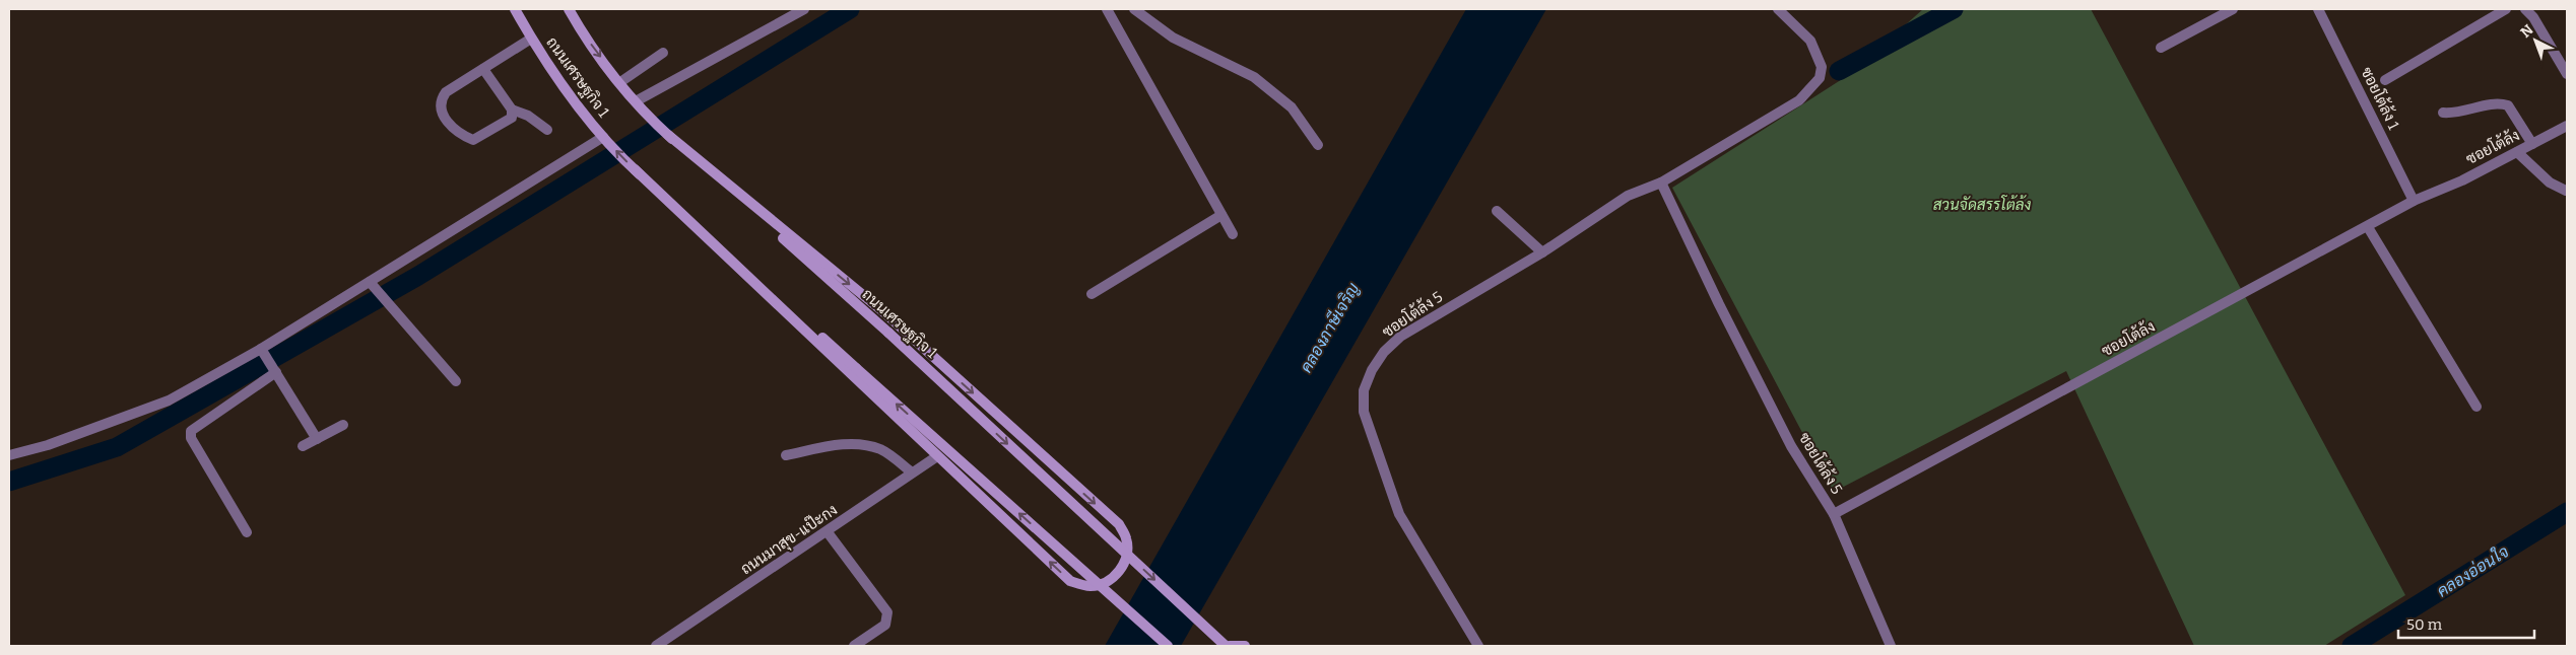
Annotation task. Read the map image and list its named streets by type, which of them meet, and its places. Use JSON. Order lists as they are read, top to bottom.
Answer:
{
  "streets": {
    "main road": ["ถนนเศรษฐกิจ 1"],
    "street": [
      "ซอยโต้ล้ง 1",
      "ซอยโต้ล้ง",
      "ซอยโต้ล้ง 5",
      "ถนนมาสุข-แป๊ะกง"
    ]
  },
  "crossings": [
    ["ซอยโต้ล้ง 1", "ซอยโต้ล้ง"],
    ["ซอยโต้ล้ง", "ซอยโต้ล้ง 5"]
  ],
  "water": ["คลองภาษีเจริญ", "คลองอ่อนใจ"],
  "parks": ["สวนจัดสรรโต้ล้ง"],
  "scale_bar": "50 m",
  "north": "top left"
}
